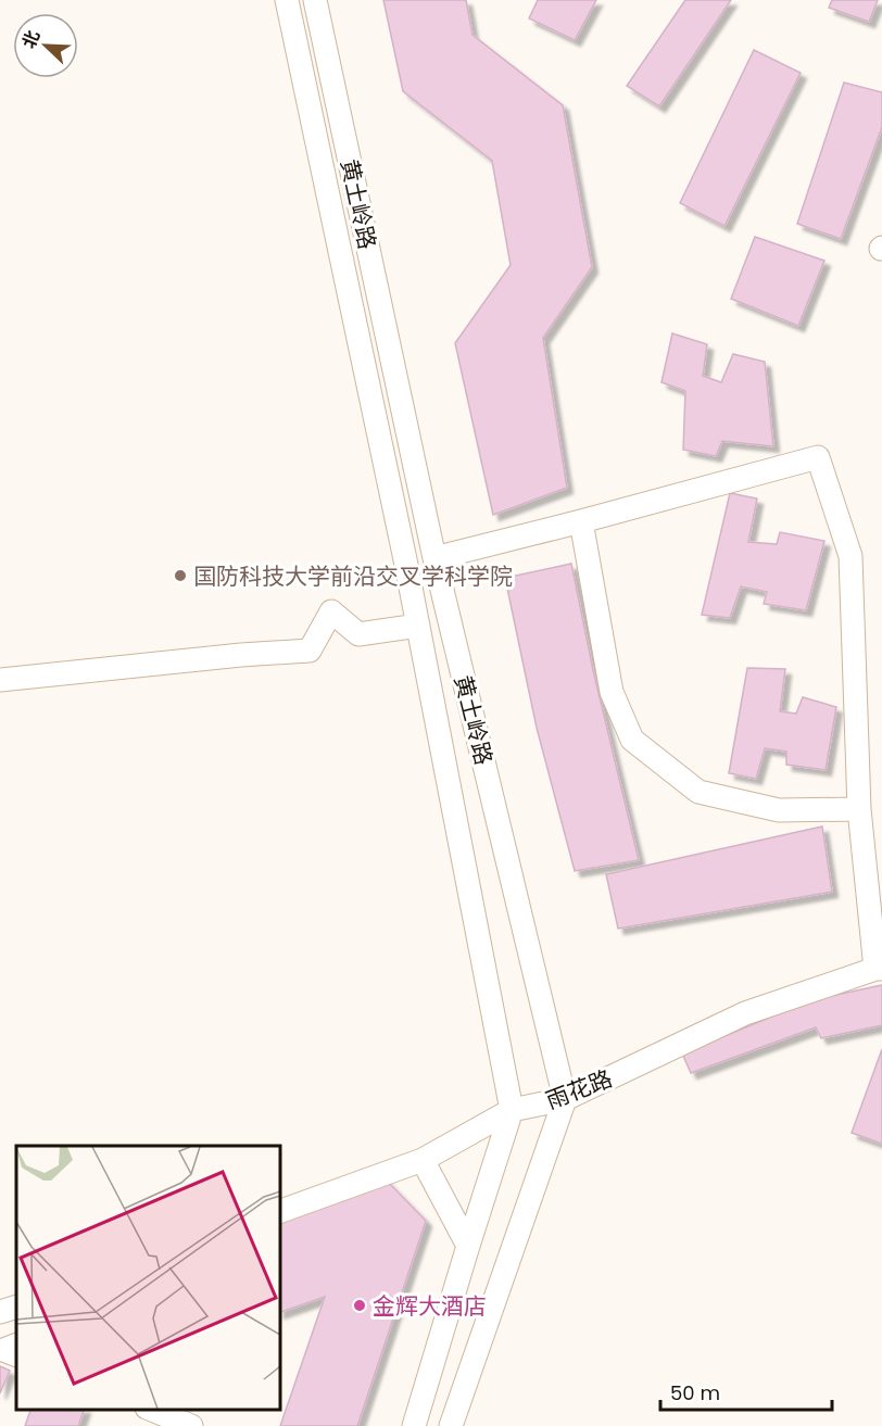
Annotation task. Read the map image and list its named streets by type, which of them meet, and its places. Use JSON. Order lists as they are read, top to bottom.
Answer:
{
  "streets": {
    "street": ["黄土岭路", "雨花路"]
  },
  "crossings": [
    ["黄土岭路", "雨花路"]
  ],
  "places": ["国防科技大学前沿交叉学科学院", "金辉大酒店"],
  "scale_bar": "50 m",
  "north": "top left"
}
